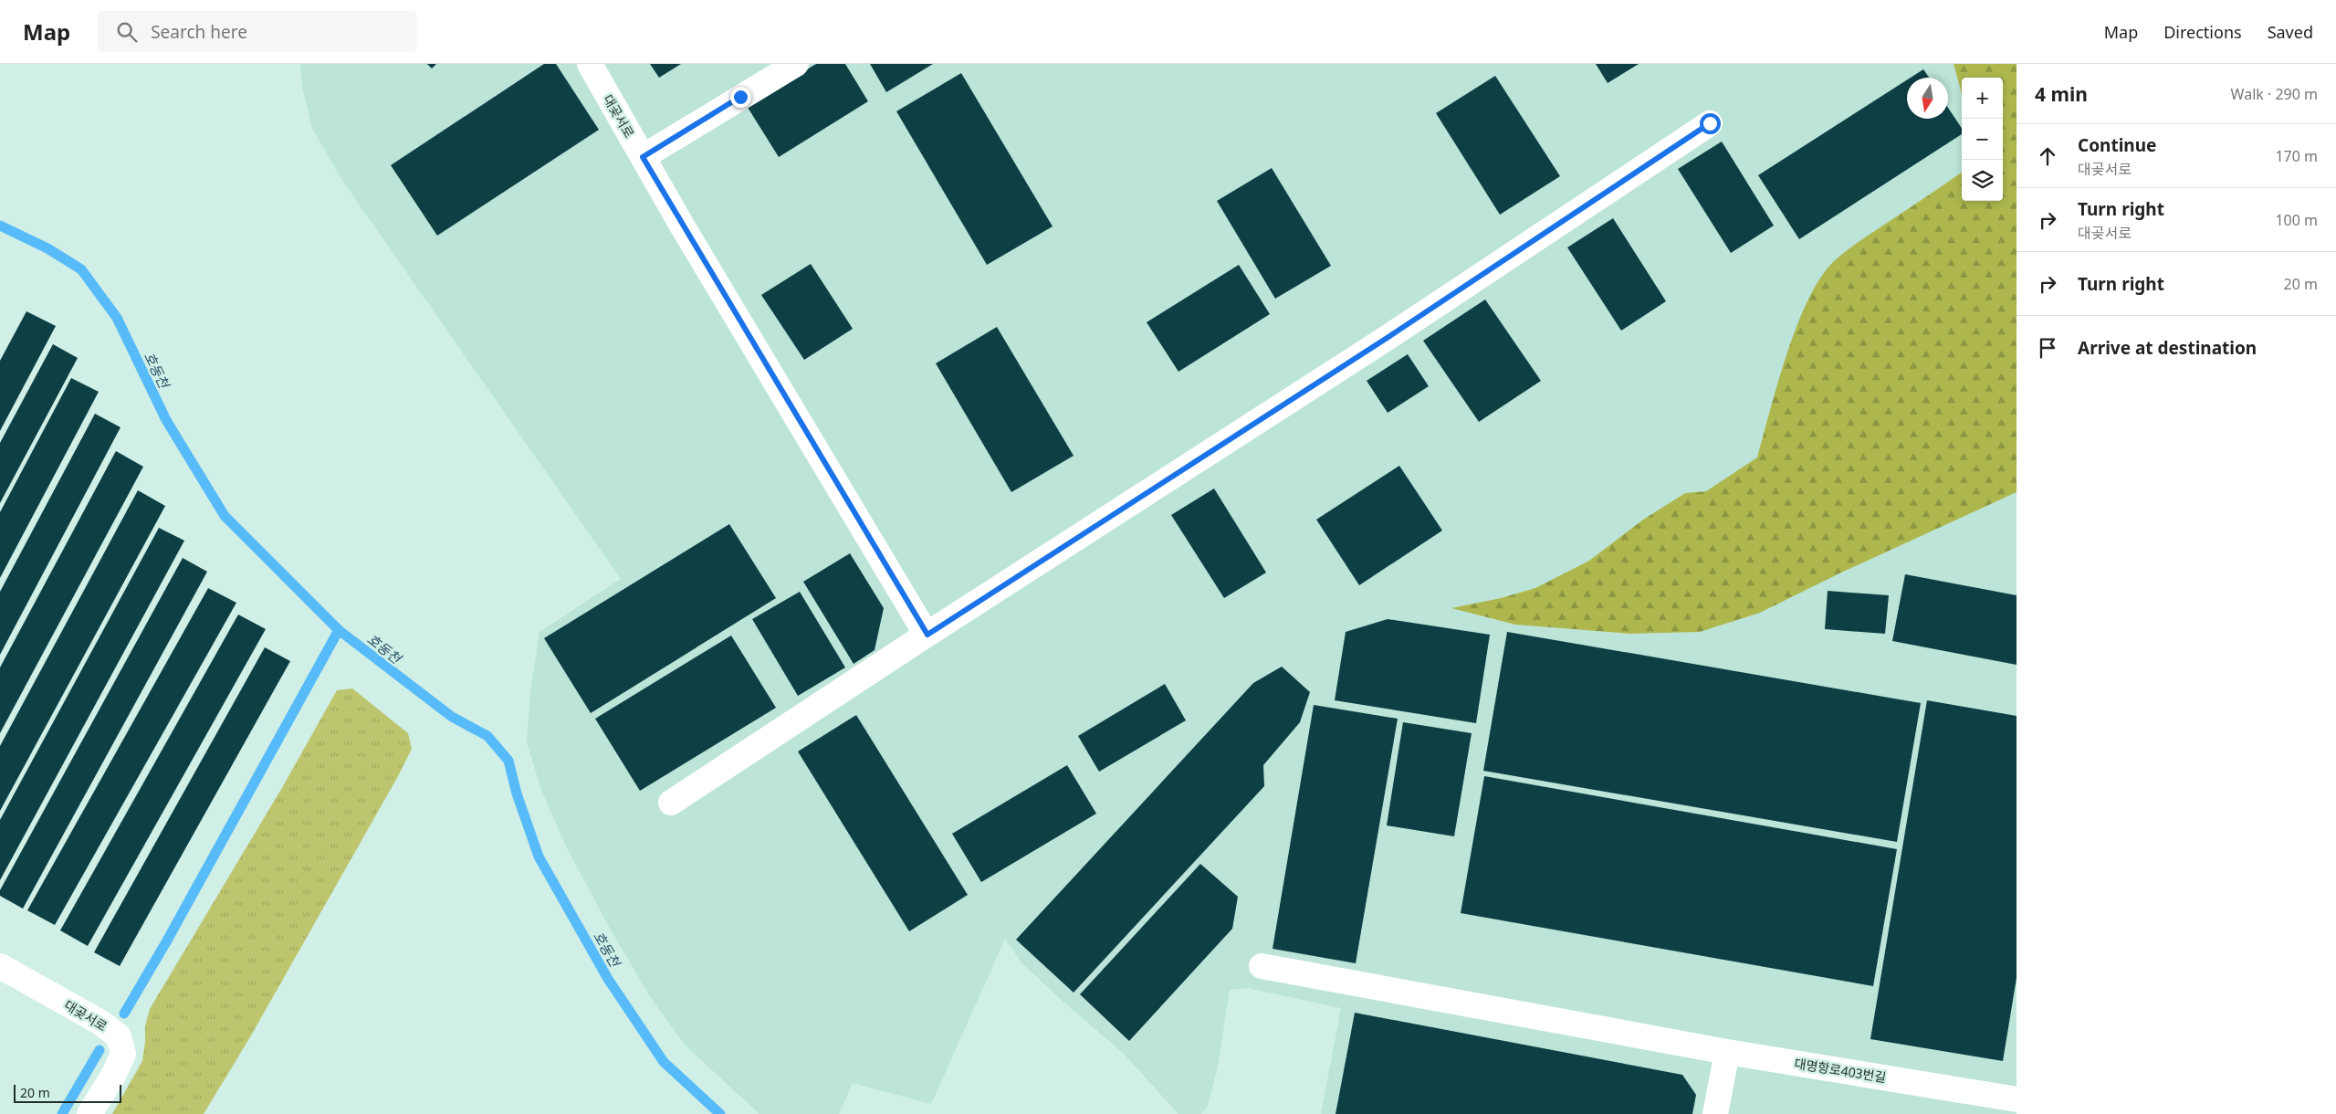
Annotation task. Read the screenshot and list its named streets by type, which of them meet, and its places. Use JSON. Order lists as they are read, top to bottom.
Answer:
{
  "streets": {
    "street": ["대곶서로", "대명항로403번길"]
  },
  "water": ["호동천"],
  "scale_bar": "20 m",
  "north": "bottom",
  "page": {
    "header": "Map",
    "search": "Search here",
    "nav": ["Map", "Directions", "Saved"],
    "heading": ["4 min", "Walk · 290 m"],
    "map_buttons": ["+", "−"],
    "list": [
      ["Continue", "대곶서로", "170 m"],
      ["Turn right", "대곶서로", "100 m"],
      ["Turn right", "20 m"],
      "Arrive at destination"
    ],
    "scale": "20 m"
  }
}
